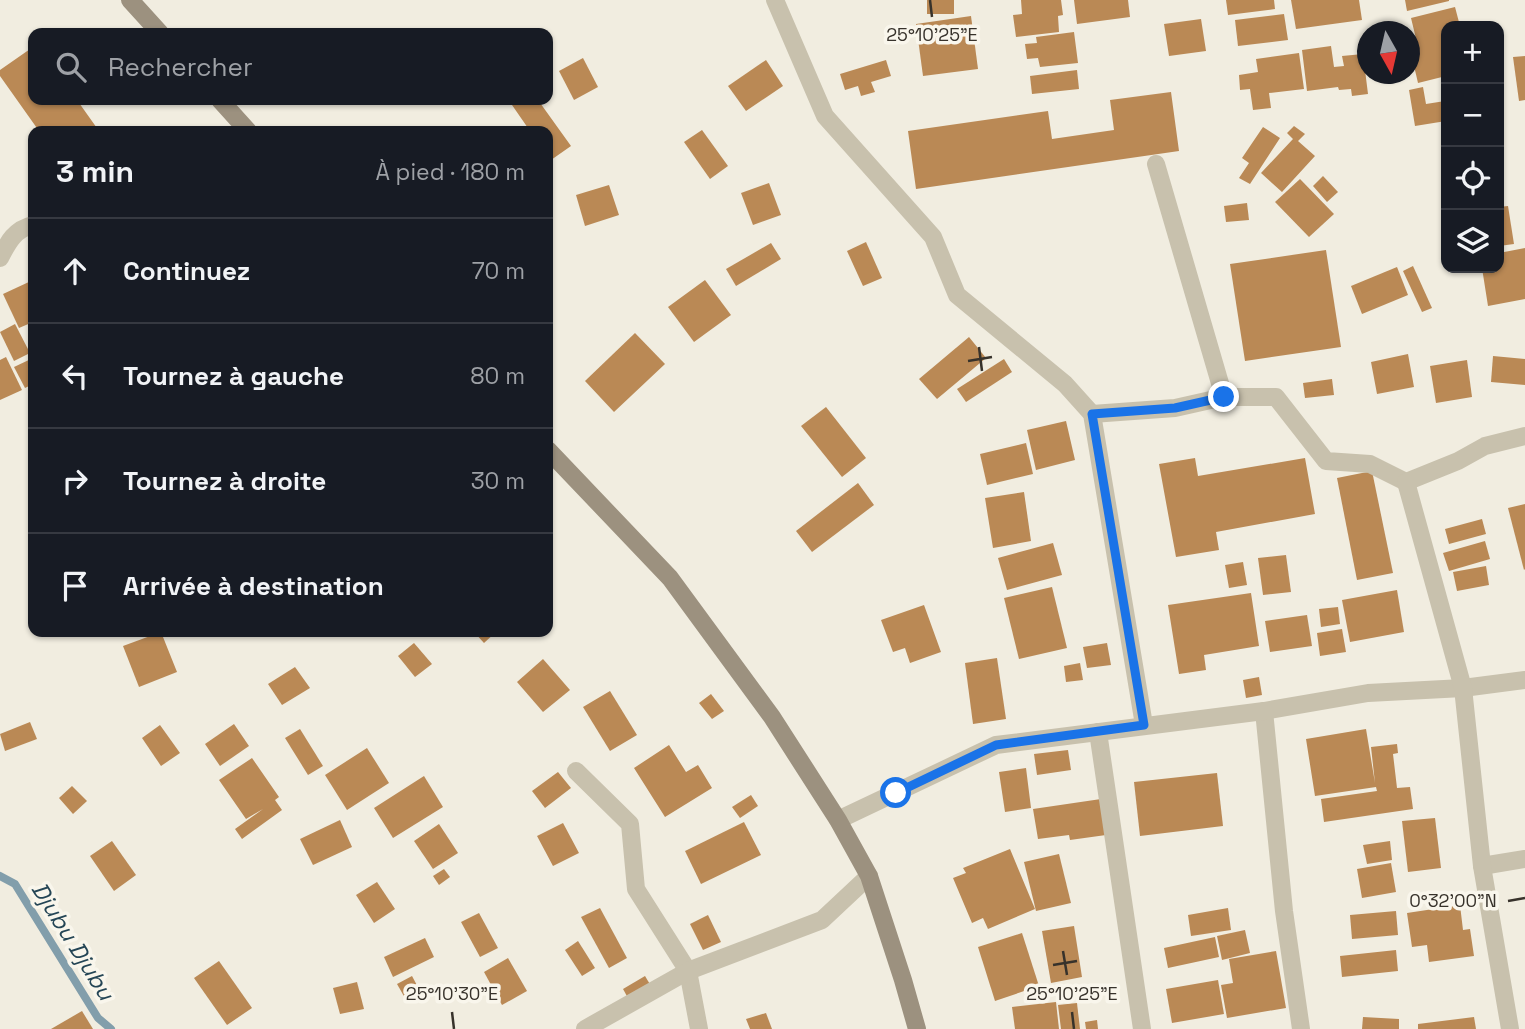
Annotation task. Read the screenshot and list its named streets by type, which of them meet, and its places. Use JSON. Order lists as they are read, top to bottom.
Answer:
{
  "water": ["Djubu Djubu"],
  "north": "bottom",
  "page": {
    "map_buttons": ["+", "−"],
    "search": "Rechercher",
    "heading": ["3 min", "À pied · 180 m"],
    "list": [
      ["Continuez", "70 m"],
      ["Tournez à gauche", "80 m"],
      ["Tournez à droite", "30 m"],
      "Arrivée à destination"
    ]
  },
  "coordinates": ["25°10'25\"E", "0°32'00\"N", "25°10'30\"E"]
}
